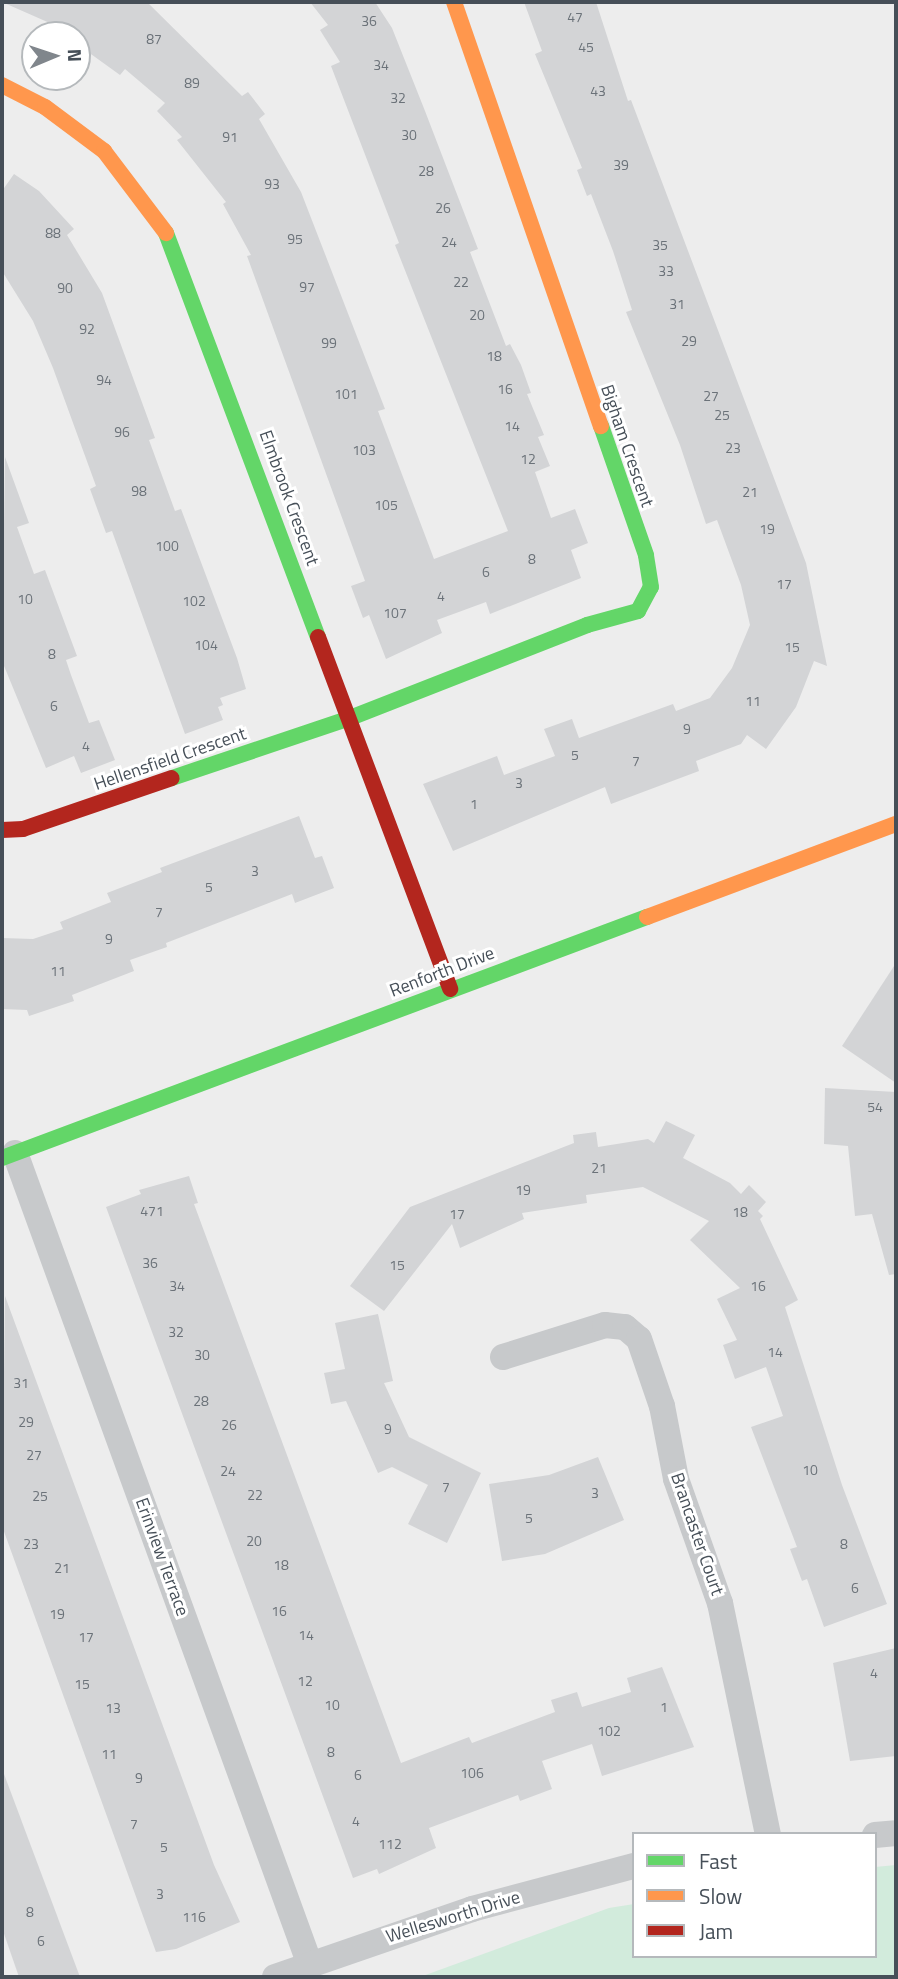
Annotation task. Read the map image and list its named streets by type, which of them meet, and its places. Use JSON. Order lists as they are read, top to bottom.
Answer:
{
  "streets": {
    "street": [
      "Bigham Crescent",
      "Elmbrook Crescent",
      "Hellensfield Crescent",
      "Renforth Drive",
      "Brancaster Court",
      "Erinview Terrace",
      "Wellesworth Drive"
    ]
  },
  "crossings": [
    ["Bigham Crescent", "Elmbrook Crescent"],
    ["Bigham Crescent", "Hellensfield Crescent"],
    ["Elmbrook Crescent", "Hellensfield Crescent"],
    ["Elmbrook Crescent", "Renforth Drive"],
    ["Renforth Drive", "Erinview Terrace"],
    ["Erinview Terrace", "Wellesworth Drive"]
  ],
  "house_numbers": [
    "47",
    "36",
    "87",
    "45",
    "34",
    "89",
    "43",
    "32",
    "30",
    "91",
    "39",
    "28",
    "93",
    "26",
    "88",
    "95",
    "24",
    "35",
    "33",
    "22",
    "97",
    "90",
    "31",
    "20",
    "92",
    "29",
    "99",
    "18",
    "94",
    "16",
    "101",
    "27",
    "25",
    "14",
    "96",
    "23",
    "103",
    "12",
    "98",
    "21",
    "105",
    "19",
    "100",
    "8",
    "6",
    "17",
    "4",
    "10",
    "102",
    "107",
    "104",
    "15",
    "8",
    "11",
    "6",
    "9",
    "4",
    "5",
    "7",
    "3",
    "1",
    "3",
    "5",
    "7",
    "9",
    "11",
    "54",
    "21",
    "19",
    "471",
    "18",
    "17",
    "36",
    "15",
    "34",
    "16",
    "32",
    "14",
    "30",
    "31",
    "28",
    "29",
    "26",
    "9",
    "27",
    "10",
    "24",
    "7",
    "3",
    "22",
    "25",
    "5",
    "20",
    "23",
    "8",
    "18",
    "21",
    "6",
    "16",
    "19",
    "14",
    "17",
    "4",
    "12",
    "15",
    "10",
    "1",
    "13",
    "102",
    "8",
    "11",
    "106",
    "6",
    "9",
    "4",
    "7",
    "112",
    "5",
    "3",
    "8",
    "116",
    "6"
  ],
  "legend": ["Fast", "Slow", "Jam"],
  "north": "right"
}
